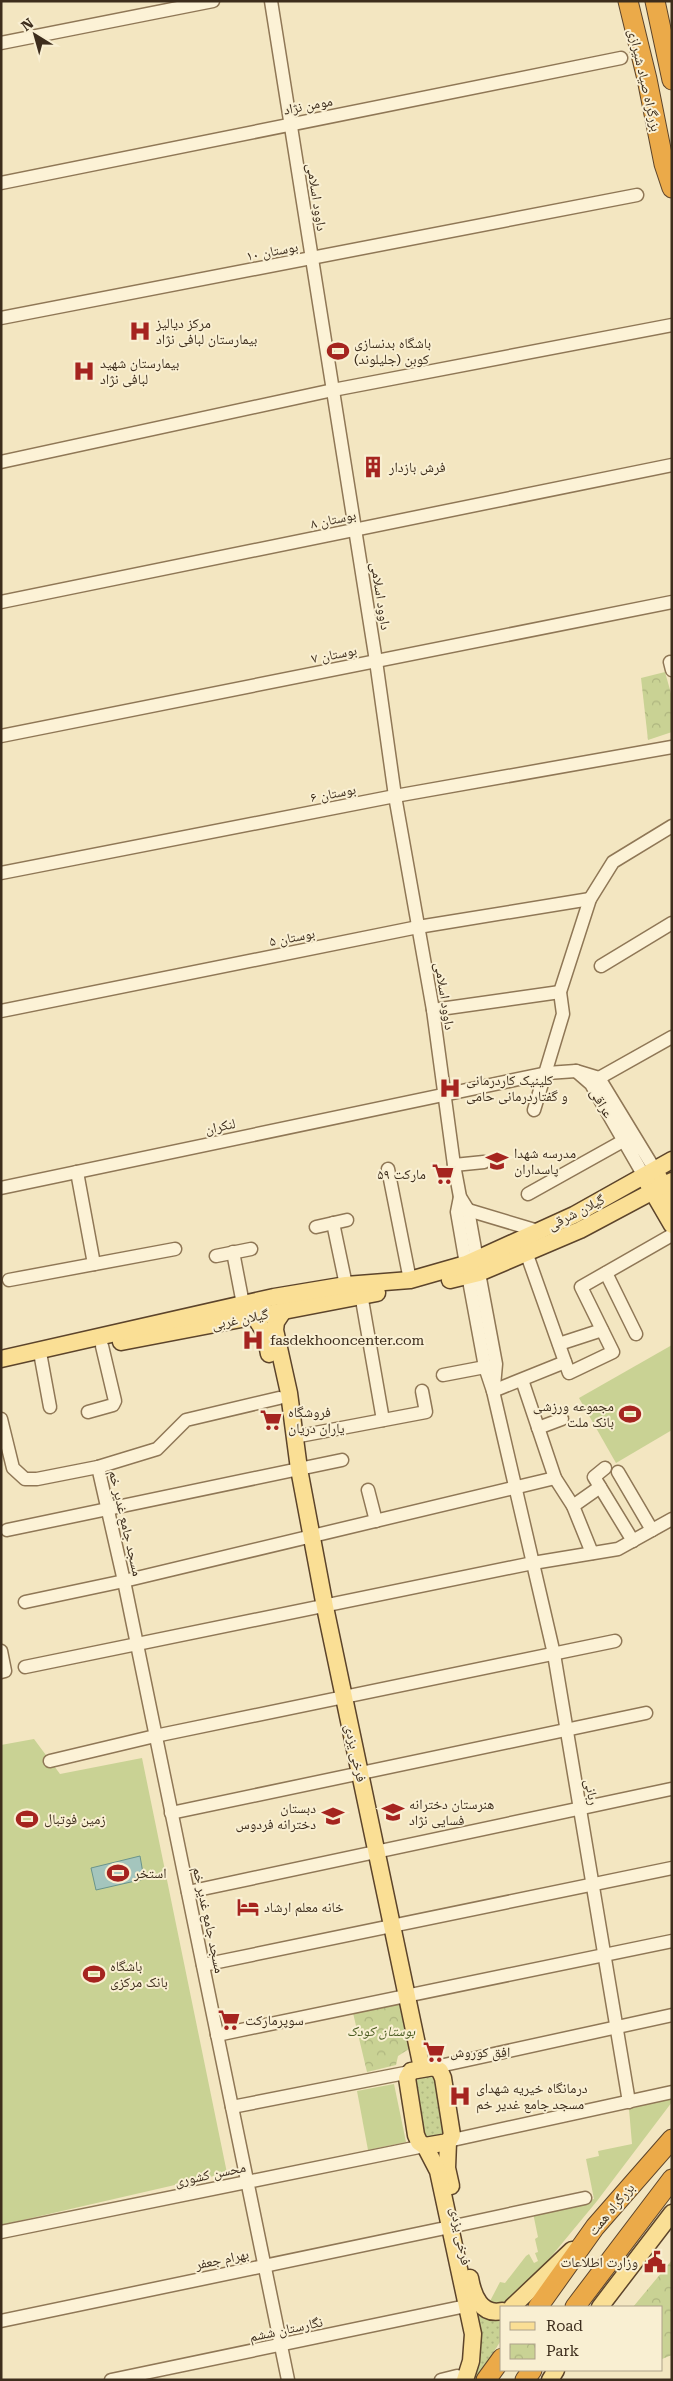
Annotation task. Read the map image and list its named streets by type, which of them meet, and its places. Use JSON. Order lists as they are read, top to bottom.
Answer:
{
  "streets": {
    "highway": ["بزرگراه صیاد شیرازی", "بزرگراه همت"],
    "main road": ["گیلان شرقی", "گیلان غربی", "فرخی یزدی"],
    "street": [
      "مومن نژاد",
      "داوود اسلامی",
      "بوستان ۱۰",
      "بوستان ۸",
      "بوستان ۷",
      "بوستان ۶",
      "بوستان ۵",
      "عراقی",
      "لنکران",
      "مسجد جامع غدیر خم",
      "ربانی",
      "محسن کشوری",
      "بهرام جعفر",
      "نگارستان ششم"
    ]
  },
  "crossings": [
    ["مومن نژاد", "داوود اسلامی"],
    ["داوود اسلامی", "بوستان ۱۰"],
    ["داوود اسلامی", "بوستان ۸"],
    ["داوود اسلامی", "بوستان ۷"],
    ["داوود اسلامی", "بوستان ۶"],
    ["داوود اسلامی", "بوستان ۵"],
    ["داوود اسلامی", "لنکران"],
    ["داوود اسلامی", "گیلان شرقی"],
    ["داوود اسلامی", "گیلان غربی"],
    ["داوود اسلامی", "ربانی"],
    ["عراقی", "لنکران"],
    ["عراقی", "گیلان شرقی"],
    ["گیلان شرقی", "گیلان غربی"],
    ["گیلان غربی", "فرخی یزدی"],
    ["مسجد جامع غدیر خم", "محسن کشوری"],
    ["مسجد جامع غدیر خم", "بهرام جعفر"],
    ["مسجد جامع غدیر خم", "نگارستان ششم"],
    ["فرخی یزدی", "محسن کشوری"],
    ["فرخی یزدی", "بهرام جعفر"],
    ["فرخی یزدی", "نگارستان ششم"]
  ],
  "parks": ["بوستان کودک"],
  "places": {
    "hospital": [
      "مرکز دیالیز بیمارستان لبافی نژاد",
      "بیمارستان شهید لبافی نژاد",
      "کلینیک کاردرمانی و گفتاردرمانی حامی",
      "fasdekhooncenter.com",
      "درمانگاه خیریه شهدای مسجد جامع غدیر خم"
    ],
    "sports": [
      "باشگاه بدنسازی کوبن (جلیلوند)",
      "مجموعه ورزشی بانک ملت",
      "زمین فوتبال",
      "استخر",
      "باشگاه بانک مرکزی"
    ],
    "building": ["فرش بازدار"],
    "school or university": ["مدرسه شهدا پاسداران", "هنرستان دخترانه فسایی نژاد", "دبستان دخترانه فردوس"],
    "supermarket": [
      "مارکت ۵۹",
      "فروشگاه یاران دریان",
      "سوپرمارکت",
      "افق کوروش"
    ],
    "hotel": ["خانه معلم ارشاد"],
    "public building": ["وزارت اطلاعات"]
  },
  "legend": ["Road", "Park"],
  "north": "top left"
}
